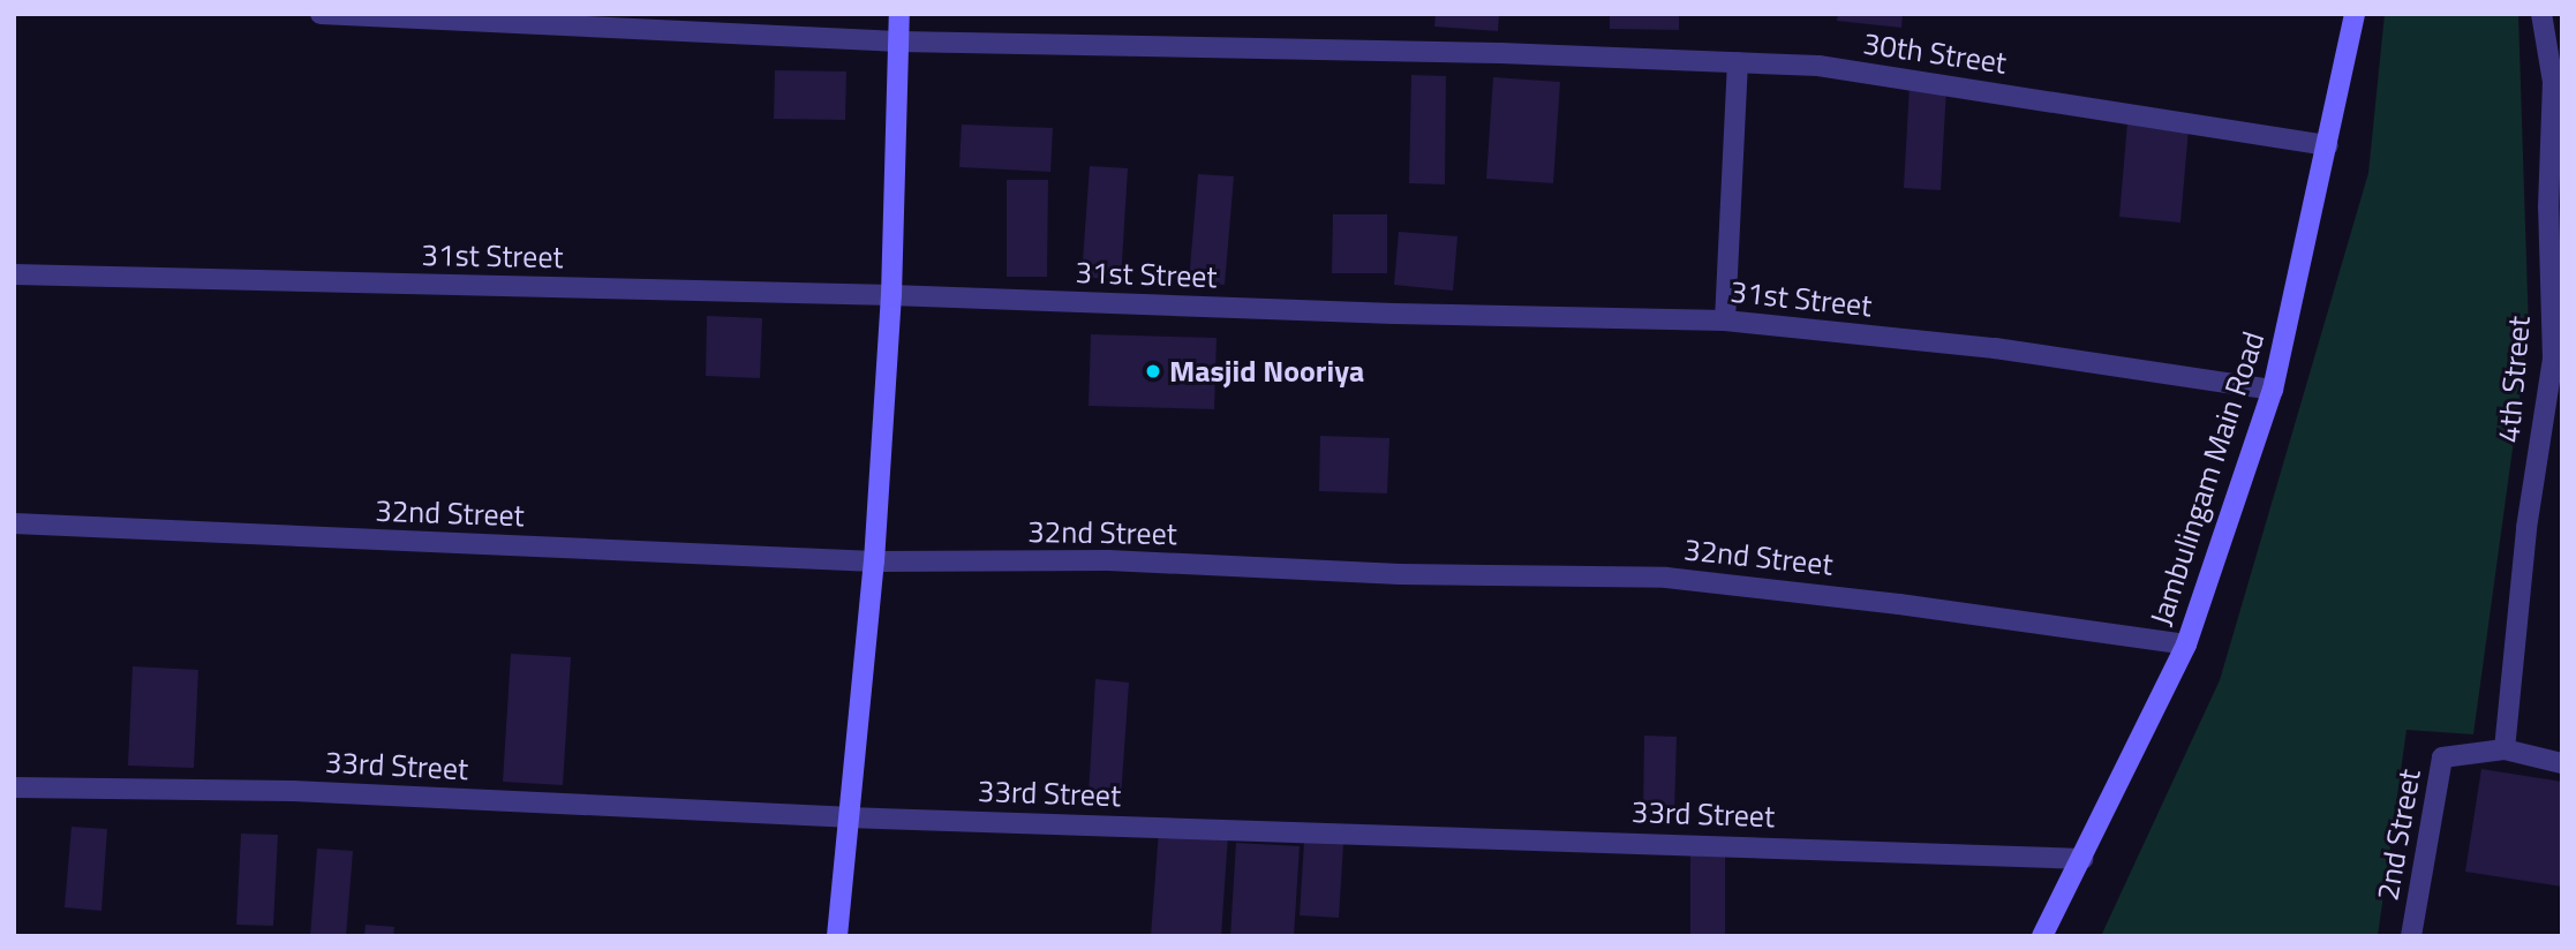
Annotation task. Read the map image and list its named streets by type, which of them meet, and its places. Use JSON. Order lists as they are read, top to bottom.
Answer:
{
  "streets": {
    "street": [
      "30th Street",
      "31st Street",
      "4th Street",
      "Jambulingam Main Road",
      "32nd Street",
      "33rd Street",
      "2nd Street"
    ]
  },
  "crossings": [
    ["30th Street", "Jambulingam Main Road"],
    ["31st Street", "Jambulingam Main Road"],
    ["4th Street", "2nd Street"],
    ["Jambulingam Main Road", "32nd Street"],
    ["Jambulingam Main Road", "33rd Street"]
  ],
  "places": ["Masjid Nooriya"]
}
